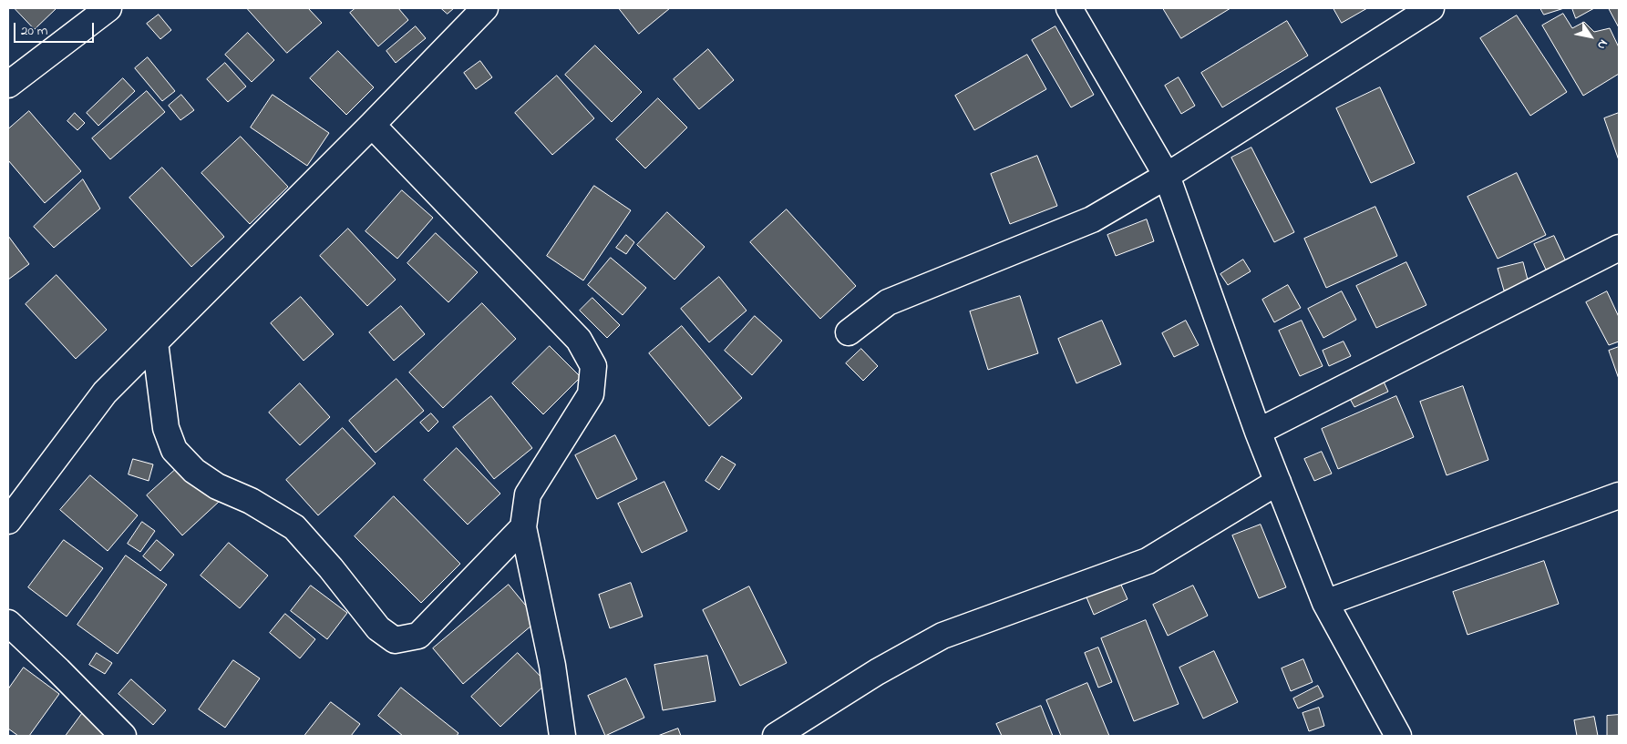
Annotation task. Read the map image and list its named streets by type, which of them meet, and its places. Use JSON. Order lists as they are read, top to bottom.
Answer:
{
  "scale_bar": "20 m",
  "north": "bottom right"
}
